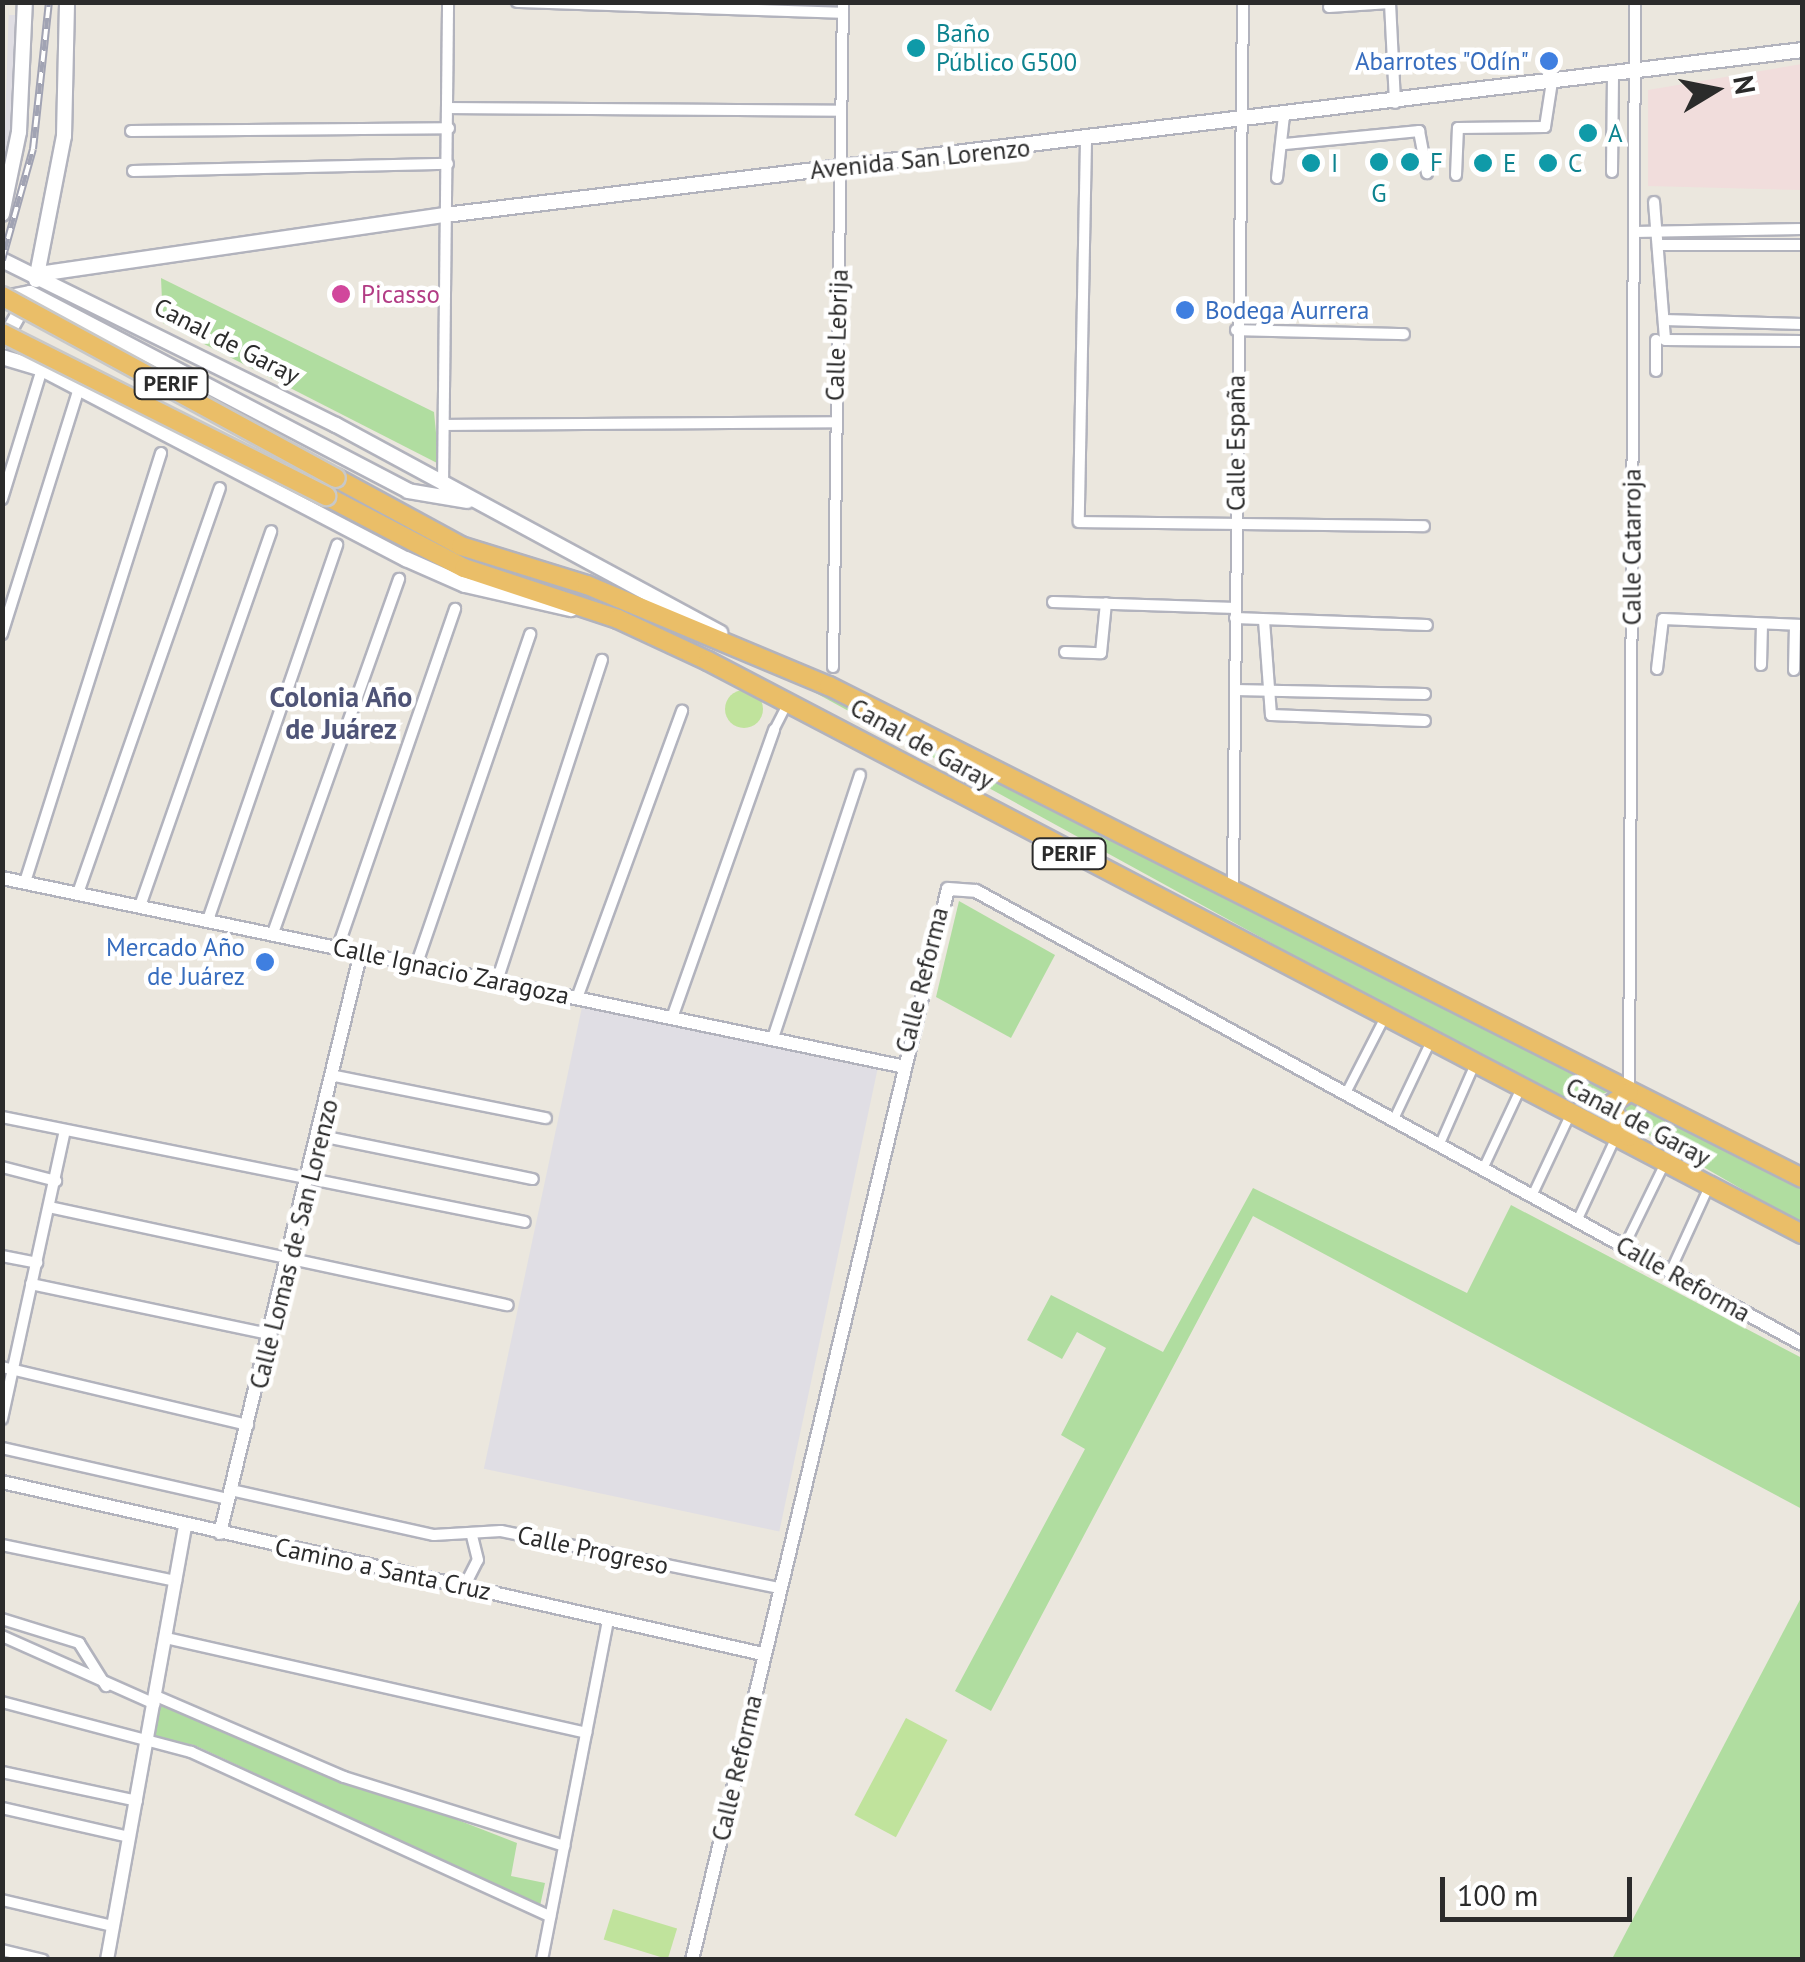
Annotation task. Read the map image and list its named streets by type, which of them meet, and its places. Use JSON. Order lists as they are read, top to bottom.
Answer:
{
  "streets": {
    "highway": ["Canal de Garay", "PERIF"],
    "main road": ["Avenida San Lorenzo"],
    "street": [
      "Calle Lebrija",
      "Calle España",
      "Calle Catarroja",
      "Calle Ignacio Zaragoza",
      "Calle Reforma",
      "Calle Lomas de San Lorenzo",
      "Calle Progreso",
      "Camino a Santa Cruz"
    ]
  },
  "crossings": [
    ["Avenida San Lorenzo", "Calle Lebrija"],
    ["Avenida San Lorenzo", "Canal de Garay"],
    ["Avenida San Lorenzo", "Calle España"],
    ["Avenida San Lorenzo", "Calle Catarroja"],
    ["Canal de Garay", "Calle España"],
    ["Canal de Garay", "Calle Catarroja"],
    ["Calle Ignacio Zaragoza", "Calle Reforma"],
    ["Calle Ignacio Zaragoza", "Calle Lomas de San Lorenzo"],
    ["Calle Reforma", "Calle Progreso"],
    ["Calle Reforma", "Camino a Santa Cruz"],
    ["Calle Lomas de San Lorenzo", "Calle Progreso"],
    ["Calle Lomas de San Lorenzo", "Camino a Santa Cruz"]
  ],
  "districts": ["Colonia Año de Juárez"],
  "places": [
    "Baño Público G500",
    "Abarrotes \"Odín\"",
    "A",
    "G",
    "F",
    "I",
    "E",
    "C",
    "Picasso",
    "Bodega Aurrera",
    "Mercado Año de Juárez"
  ],
  "scale_bar": "100 m",
  "north": "right"
}
